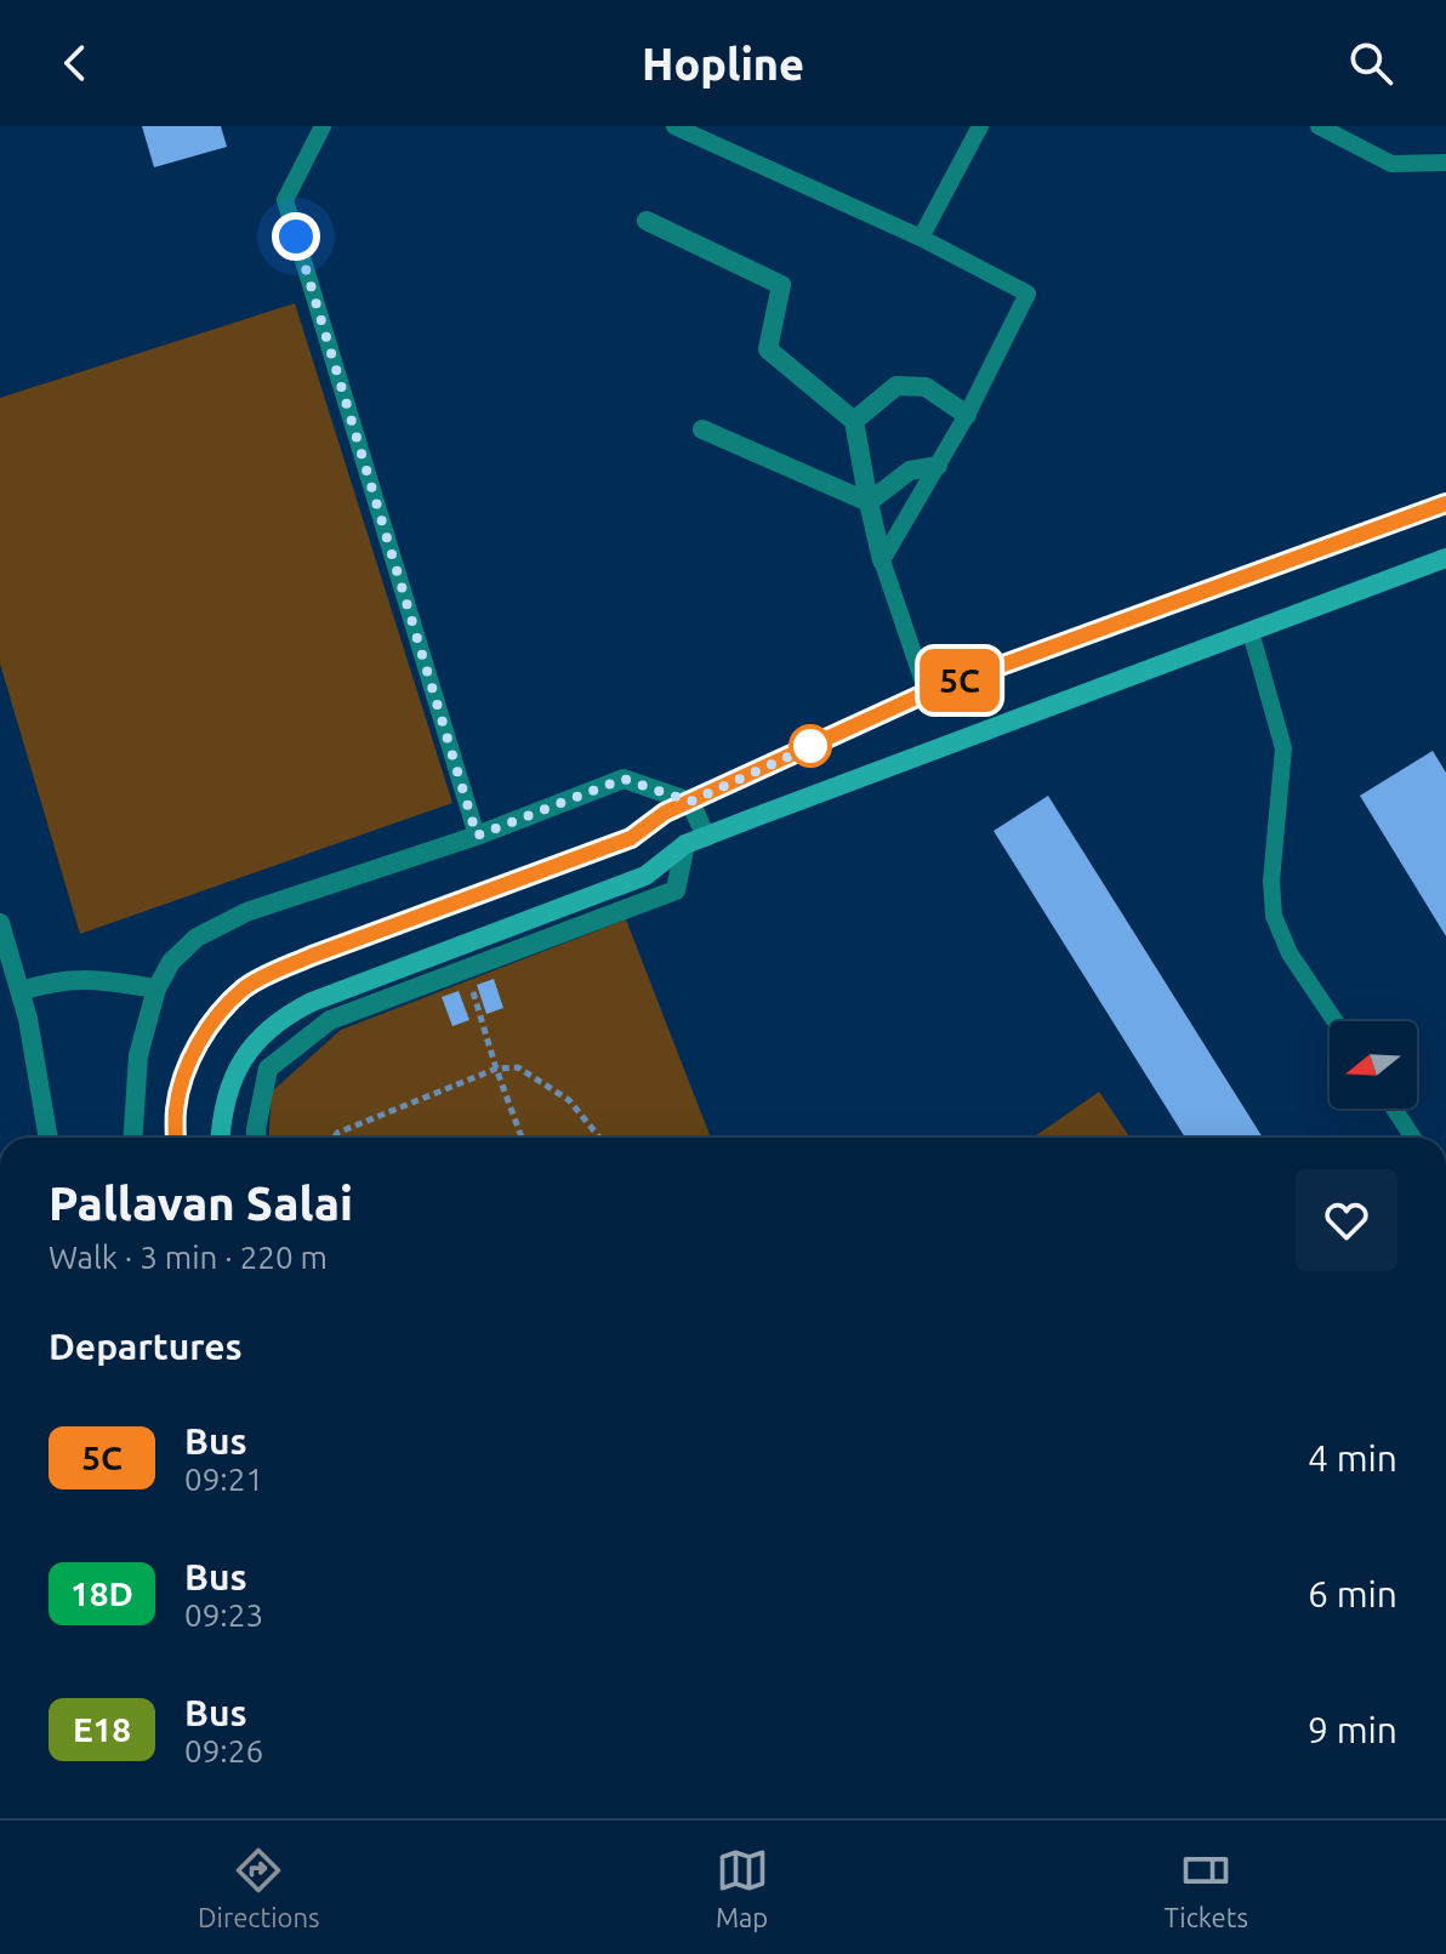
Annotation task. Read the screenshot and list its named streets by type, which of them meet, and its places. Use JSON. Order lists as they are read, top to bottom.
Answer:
{
  "lines": ["bus line 5C"],
  "north": "left",
  "page": {
    "header": "Hopline",
    "on_map": "5C",
    "heading": [
      ["Pallavan Salai", "Walk · 3 min · 220 m"],
      "Departures"
    ],
    "list": [
      {
        "mark": "5C",
        "name": "Bus",
        "note": "09:21",
        "value": "4 min"
      },
      {
        "mark": "18D",
        "name": "Bus",
        "note": "09:23",
        "value": "6 min"
      },
      {
        "mark": "E18",
        "name": "Bus",
        "note": "09:26",
        "value": "9 min"
      }
    ],
    "tabs": ["Directions", "Map", "Tickets"]
  }
}
